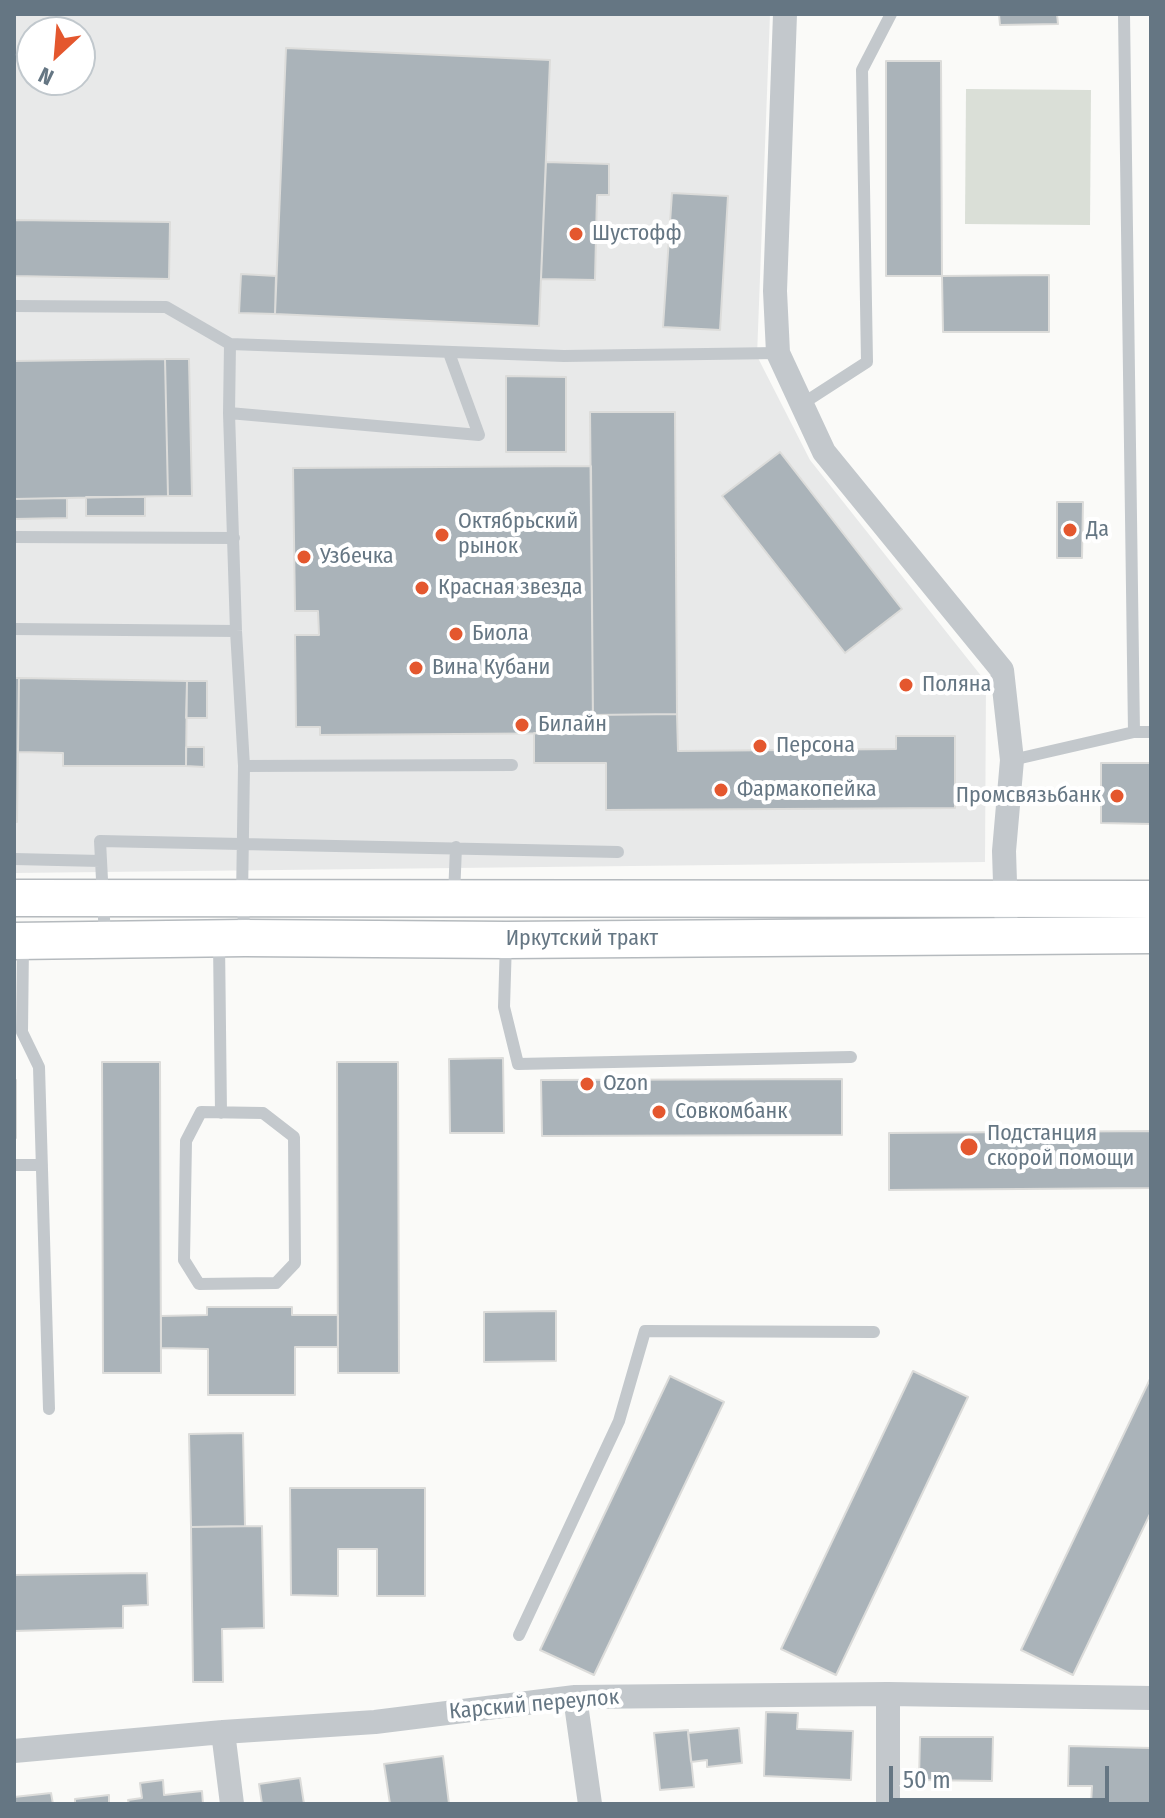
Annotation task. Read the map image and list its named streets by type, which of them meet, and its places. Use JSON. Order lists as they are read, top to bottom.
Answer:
{
  "streets": {
    "main road": ["Иркутский тракт"],
    "street": ["Карский переулок"]
  },
  "places": [
    "Шустофф",
    "Да",
    "Октябрьский рынок",
    "Узбечка",
    "Красная звезда",
    "Биола",
    "Вина Кубани",
    "Поляна",
    "Билайн",
    "Персона",
    "Фармакопейка",
    "Промсвязьбанк",
    "Ozon",
    "Совкомбанк",
    "Подстанция скорой помощи"
  ],
  "scale_bar": "50 m",
  "north": "bottom left"
}
